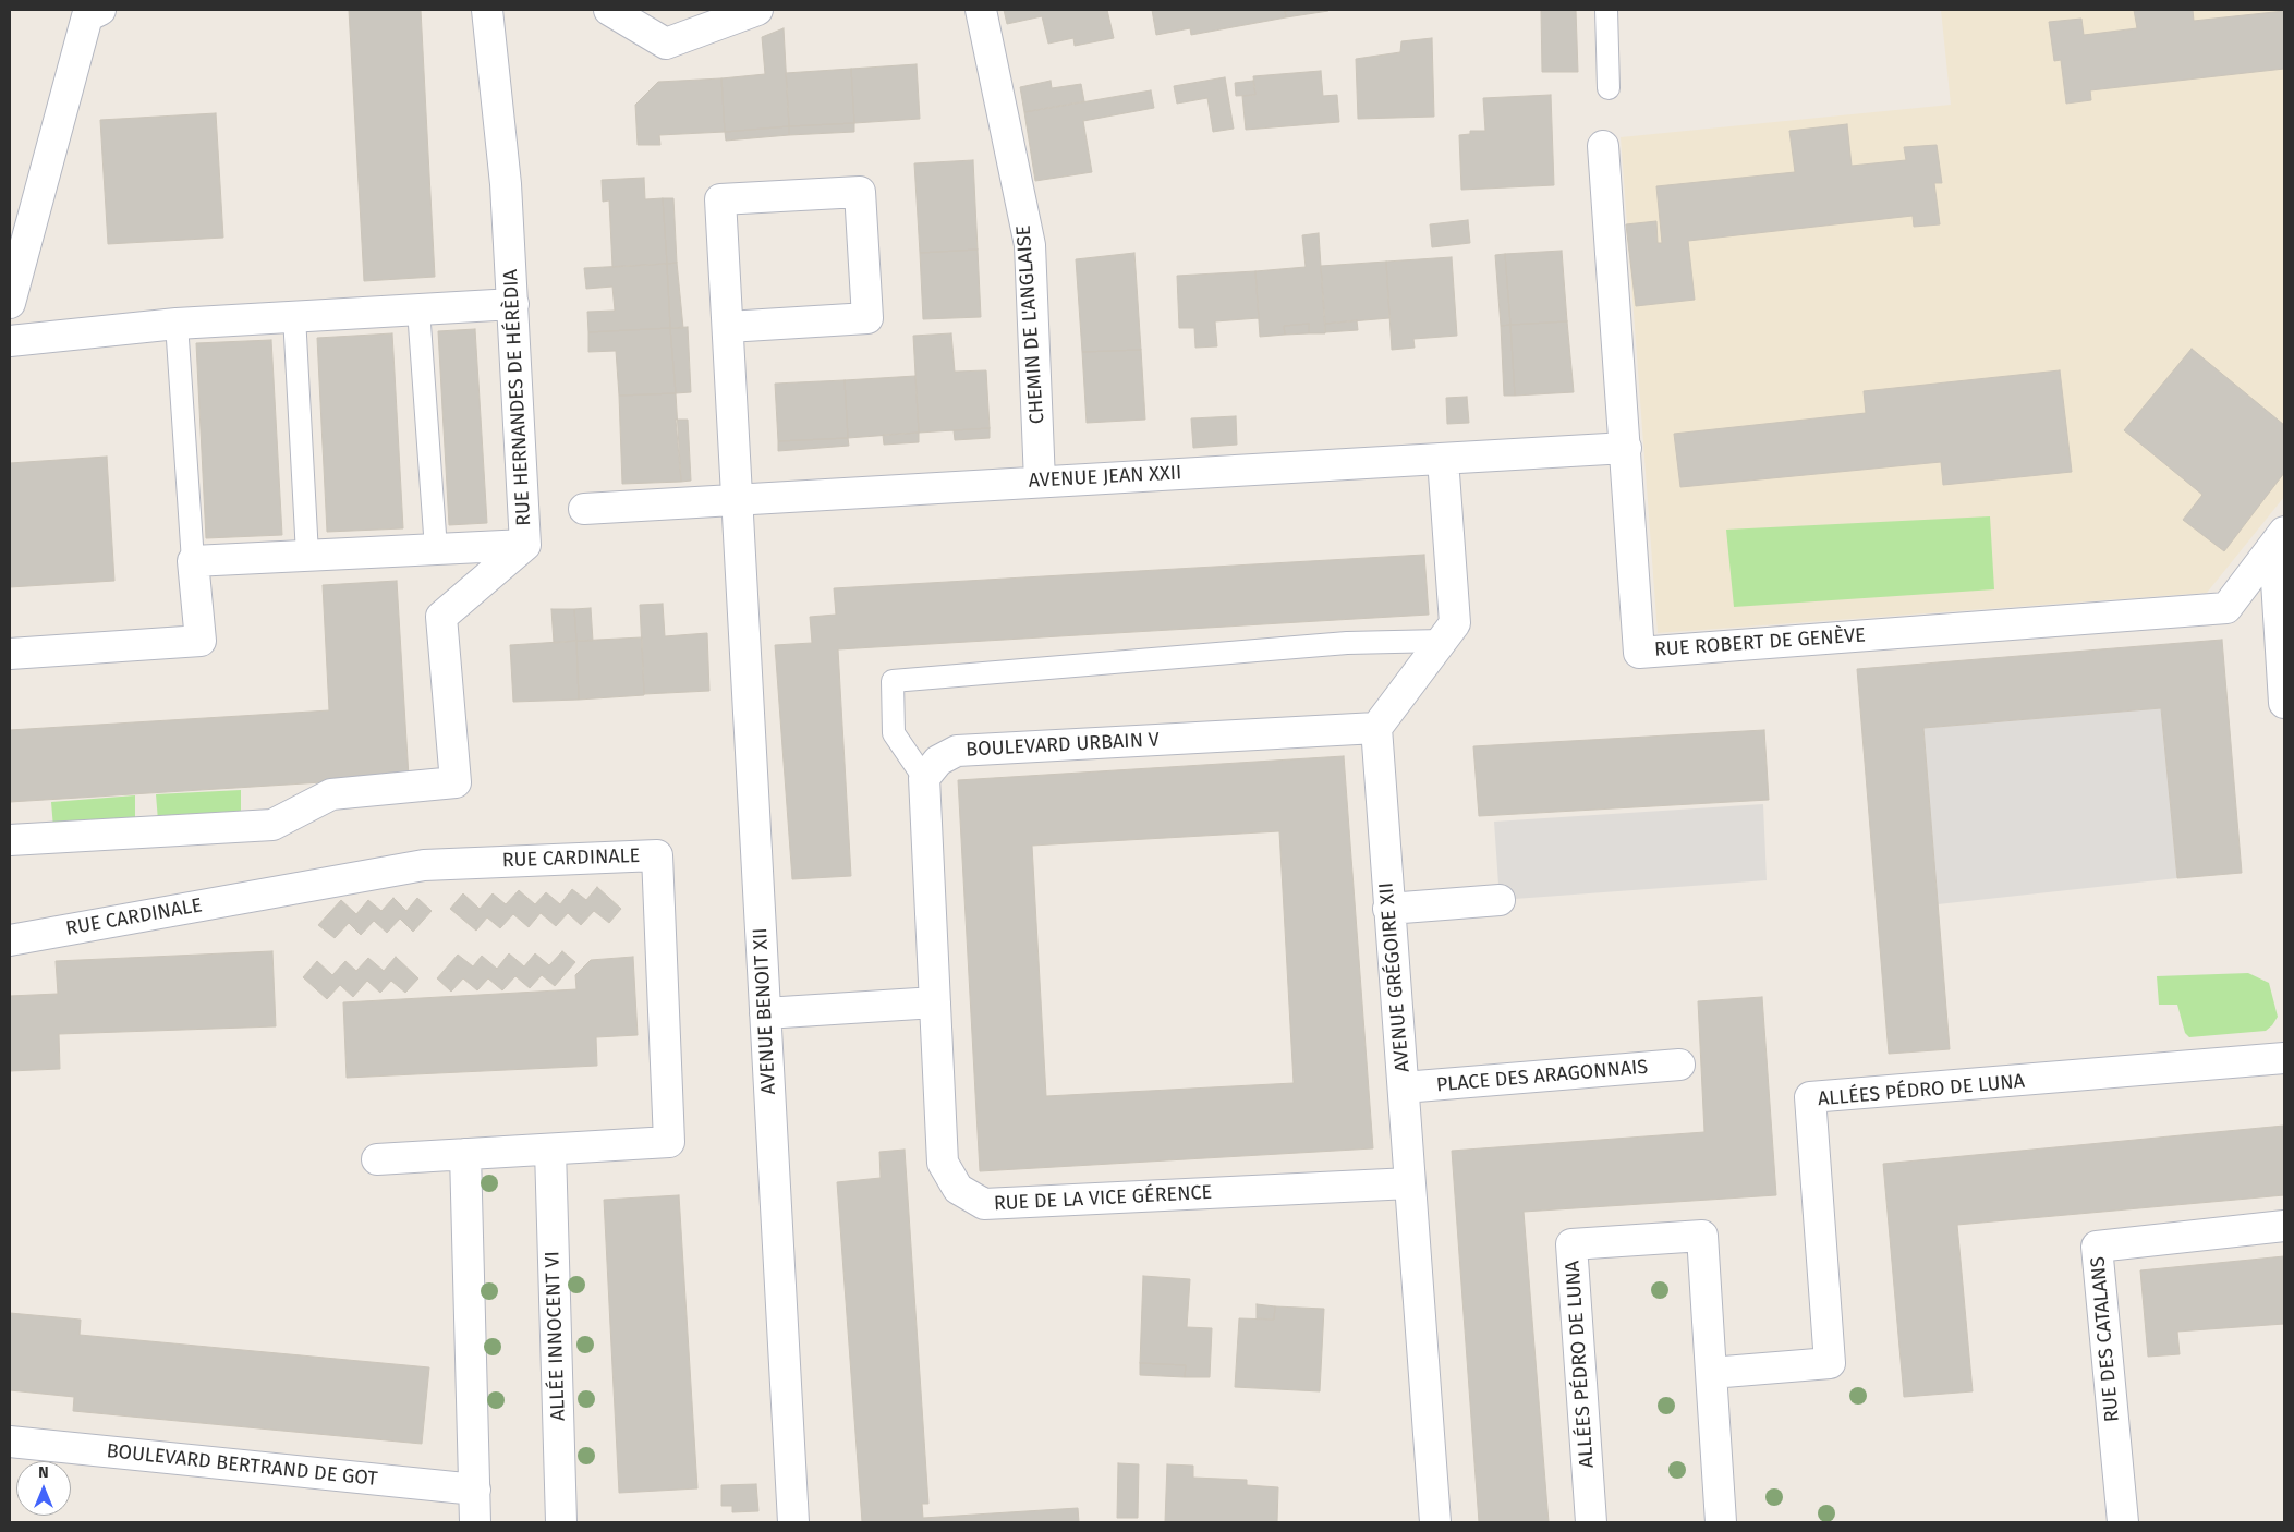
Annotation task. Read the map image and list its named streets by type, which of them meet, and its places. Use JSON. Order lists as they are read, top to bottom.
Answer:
{
  "streets": {
    "street": [
      "CHEMIN DE L'ANGLAISE",
      "RUE HERNANDES DE HÉRÈDIA",
      "AVENUE JEAN XXII",
      "RUE ROBERT DE GENÈVE",
      "BOULEVARD URBAIN V",
      "RUE CARDINALE",
      "AVENUE GRÉGOIRE XII",
      "AVENUE BENOIT XII",
      "PLACE DES ARAGONNAIS",
      "ALLÉES PÉDRO DE LUNA",
      "RUE DE LA VICE GÉRENCE",
      "ALLÉE INNOCENT VI",
      "RUE DES CATALANS",
      "BOULEVARD BERTRAND DE GOT"
    ]
  },
  "crossings": [
    ["CHEMIN DE L'ANGLAISE", "AVENUE JEAN XXII"],
    ["AVENUE JEAN XXII", "RUE ROBERT DE GENÈVE"],
    ["AVENUE JEAN XXII", "AVENUE BENOIT XII"],
    ["BOULEVARD URBAIN V", "AVENUE GRÉGOIRE XII"],
    ["RUE CARDINALE", "ALLÉE INNOCENT VI"],
    ["AVENUE GRÉGOIRE XII", "PLACE DES ARAGONNAIS"],
    ["AVENUE GRÉGOIRE XII", "RUE DE LA VICE GÉRENCE"]
  ],
  "north": "top"
}
